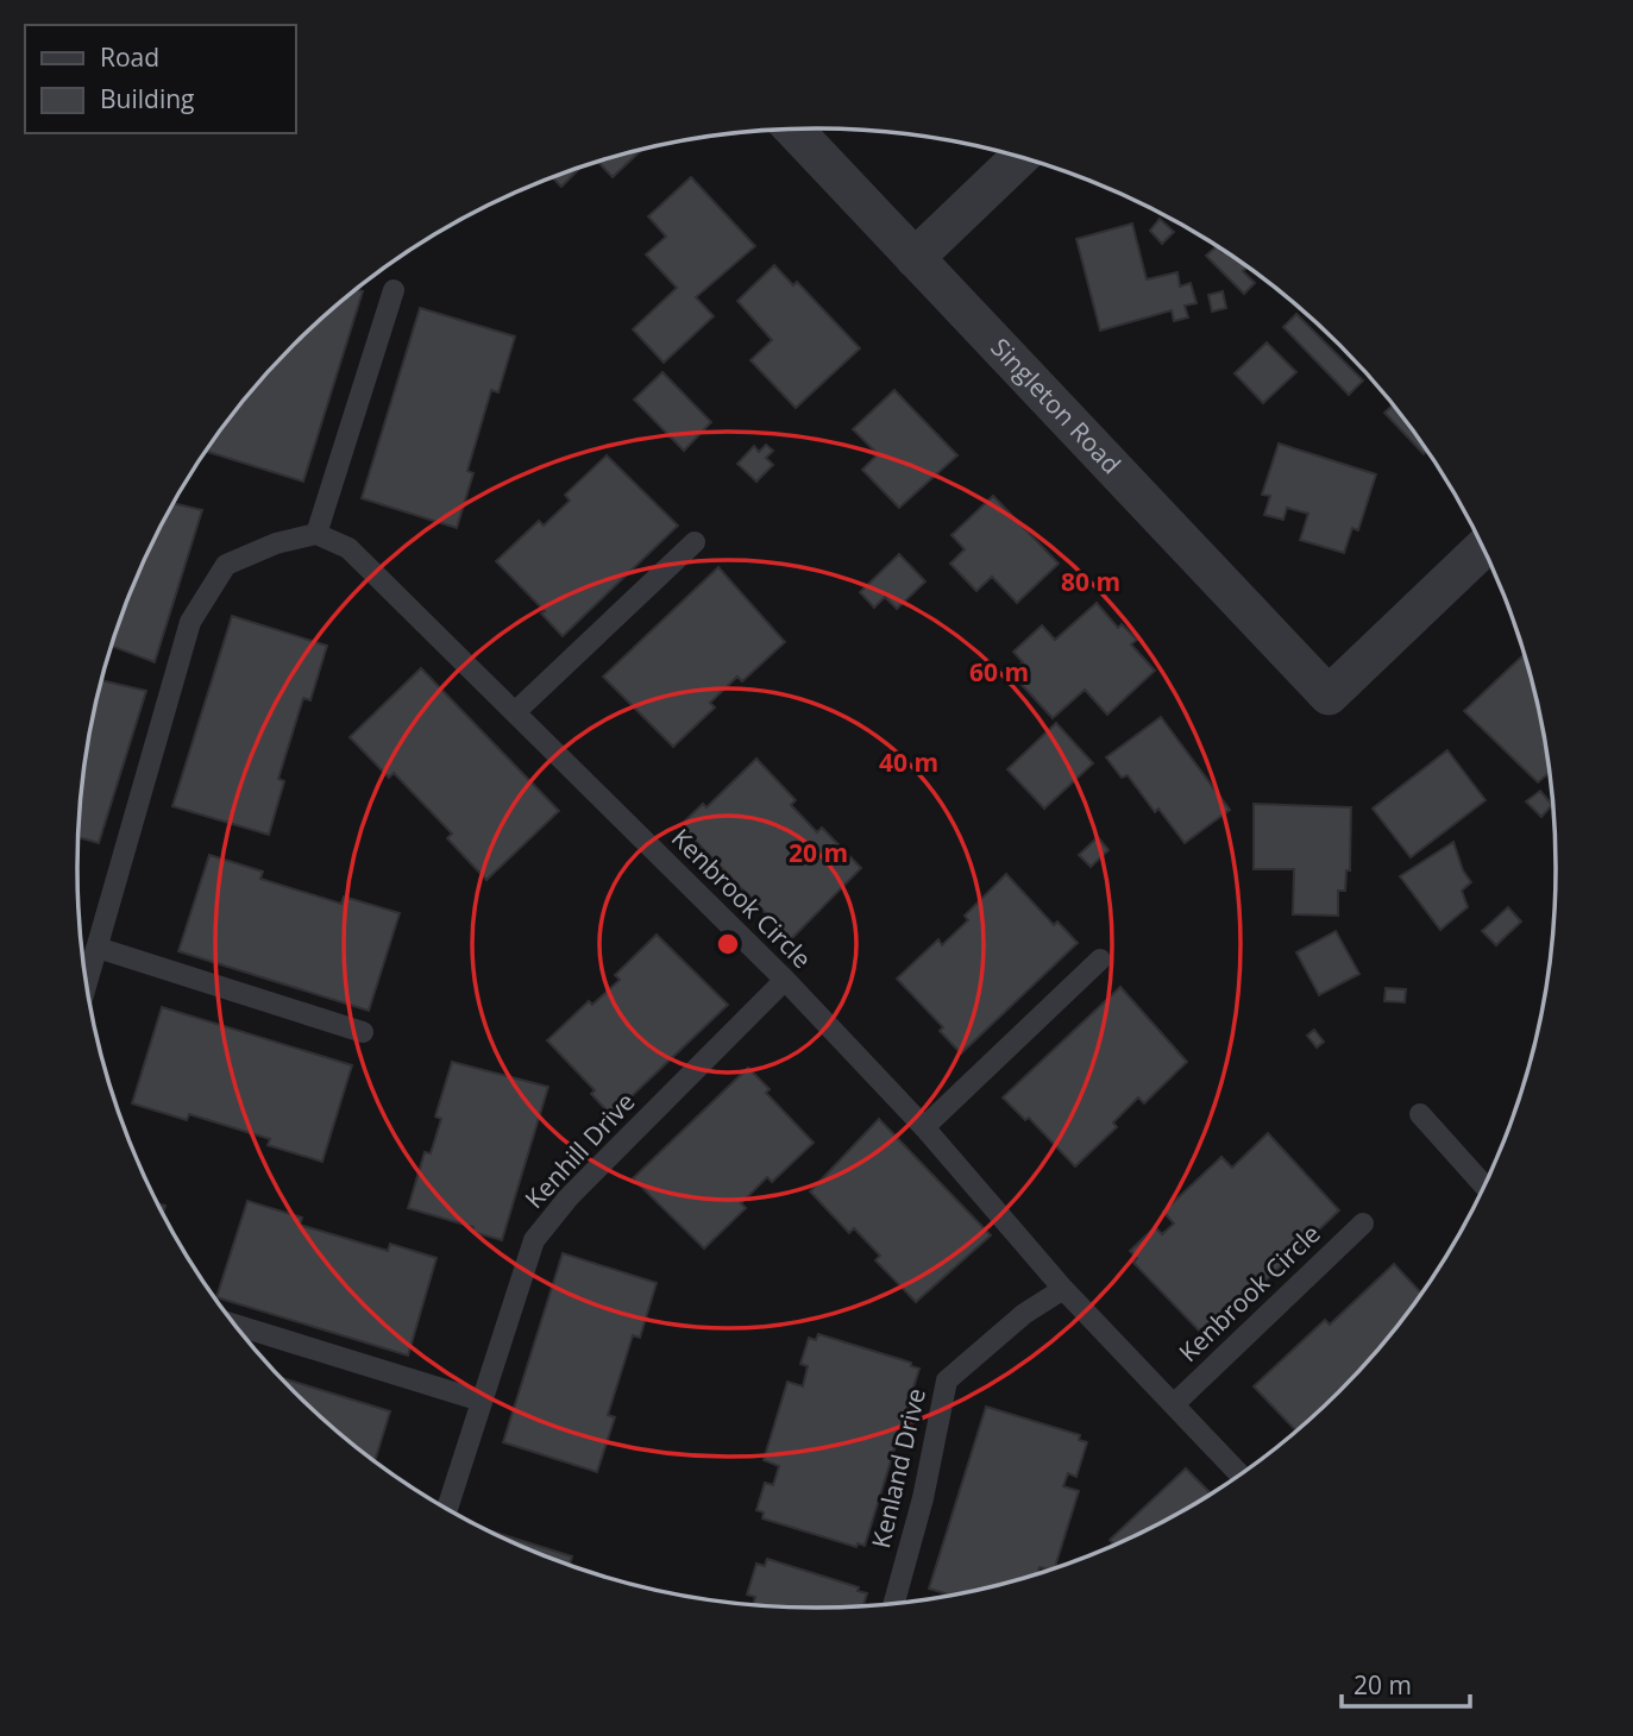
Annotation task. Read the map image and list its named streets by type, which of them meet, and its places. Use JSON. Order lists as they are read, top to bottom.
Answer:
{
  "streets": {
    "street": ["Singleton Road"],
    "lane": ["Kenbrook Circle", "Kenhill Drive", "Kenland Drive"]
  },
  "crossings": [
    ["Kenbrook Circle", "Kenhill Drive"],
    ["Kenbrook Circle", "Kenland Drive"]
  ],
  "legend": ["Road", "Building"],
  "scale_bar": "20 m",
  "rings": [
    "80 m",
    "60 m",
    "40 m",
    "20 m"
  ]
}
